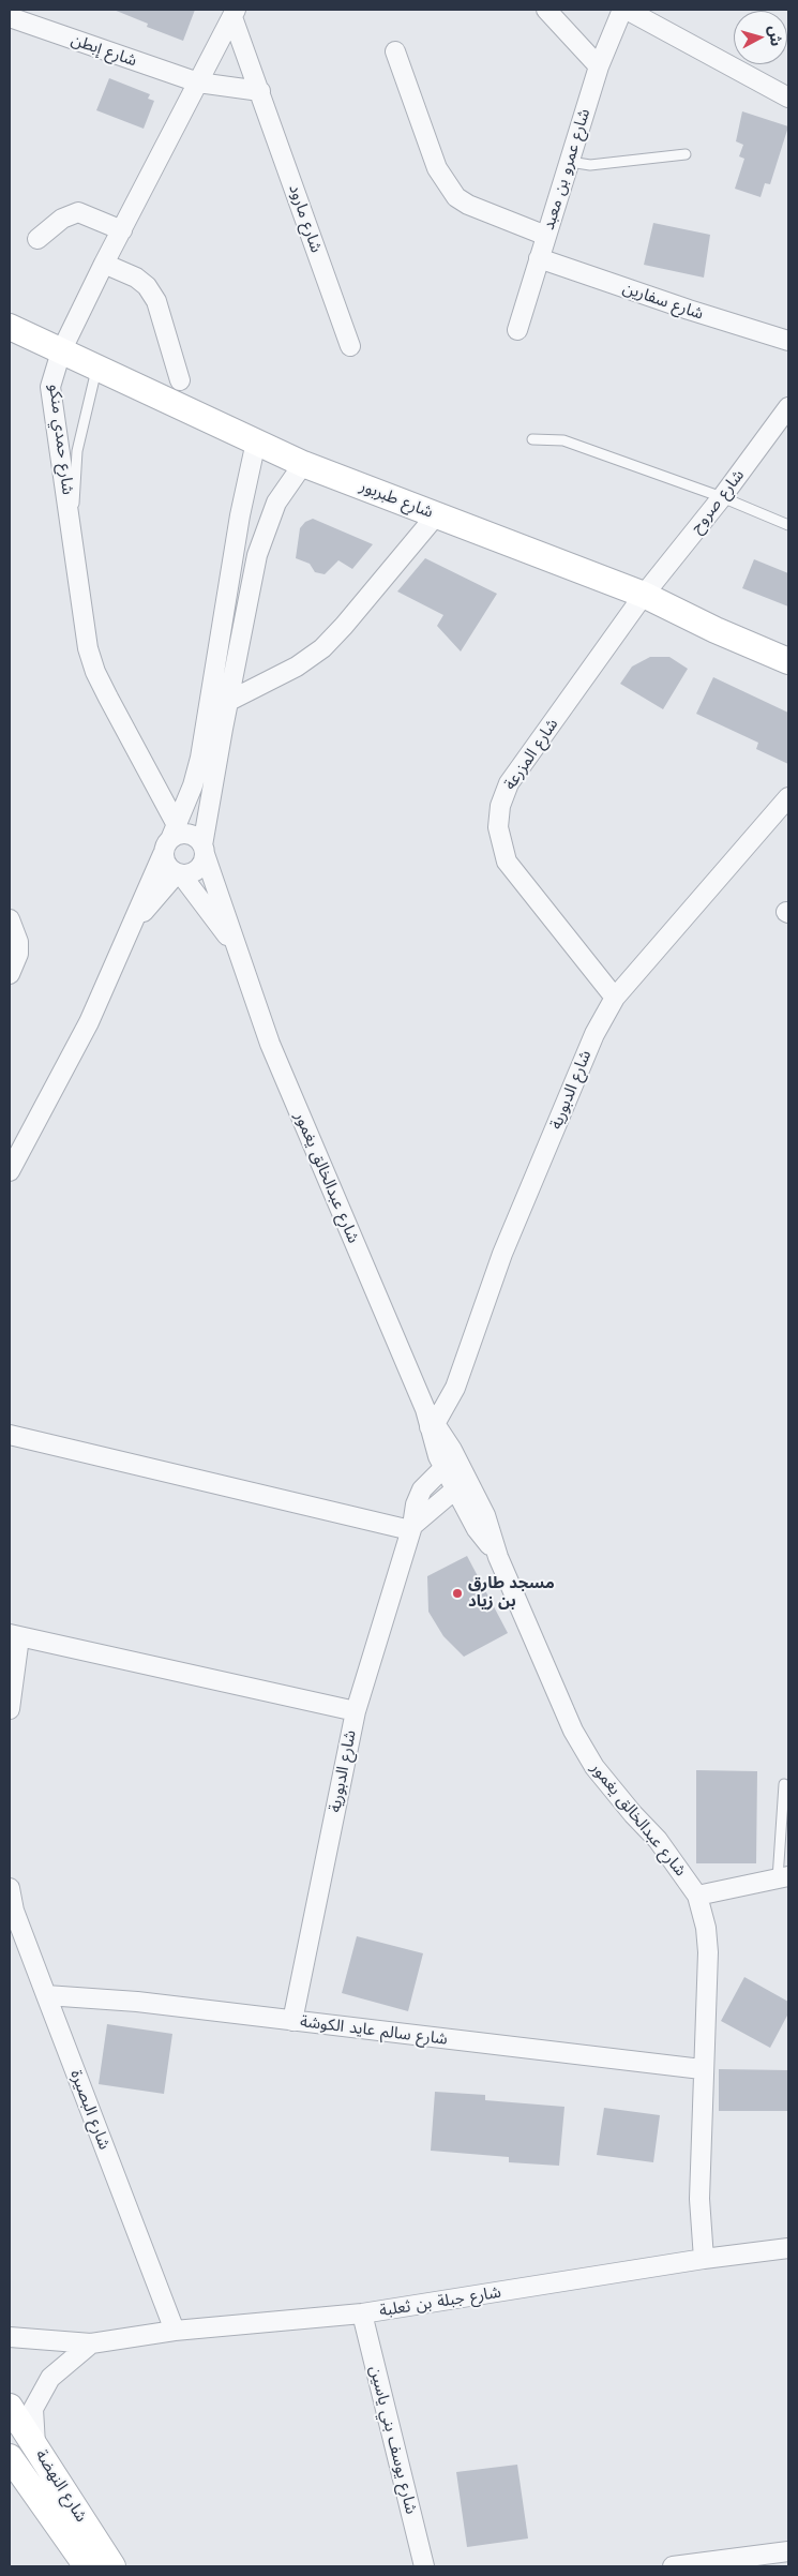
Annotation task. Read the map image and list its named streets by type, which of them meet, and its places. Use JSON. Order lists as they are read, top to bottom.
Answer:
{
  "streets": {
    "street": [
      "شارع إبطن",
      "شارع عمرو بن معبد",
      "شارع مارود",
      "شارع سفارين",
      "شارع حمدي منكو",
      "شارع طبربور",
      "شارع صروح",
      "شارع المزرعة",
      "شارع الدبورية",
      "شارع عبدالخالق يغمور",
      "شارع سالم عايد الكوشة",
      "شارع البصيرة",
      "شارع جبلة بن ثعلبة",
      "شارع يوسف بني ياسين",
      "شارع النهضة"
    ]
  },
  "crossings": [
    ["شارع إبطن", "شارع حمدي منكو"],
    ["شارع عمرو بن معبد", "شارع سفارين"],
    ["شارع مارود", "شارع حمدي منكو"],
    ["شارع حمدي منكو", "شارع طبربور"],
    ["شارع حمدي منكو", "شارع عبدالخالق يغمور"],
    ["شارع طبربور", "شارع صروح"],
    ["شارع طبربور", "شارع المزرعة"],
    ["شارع صروح", "شارع المزرعة"],
    ["شارع المزرعة", "شارع الدبورية"],
    ["شارع الدبورية", "شارع عبدالخالق يغمور"],
    ["شارع الدبورية", "شارع سالم عايد الكوشة"],
    ["شارع عبدالخالق يغمور", "شارع سالم عايد الكوشة"],
    ["شارع عبدالخالق يغمور", "شارع جبلة بن ثعلبة"],
    ["شارع سالم عايد الكوشة", "شارع البصيرة"],
    ["شارع البصيرة", "شارع جبلة بن ثعلبة"],
    ["شارع جبلة بن ثعلبة", "شارع يوسف بني ياسين"]
  ],
  "places": ["مسجد طارق بن زياد"],
  "north": "right"
}
